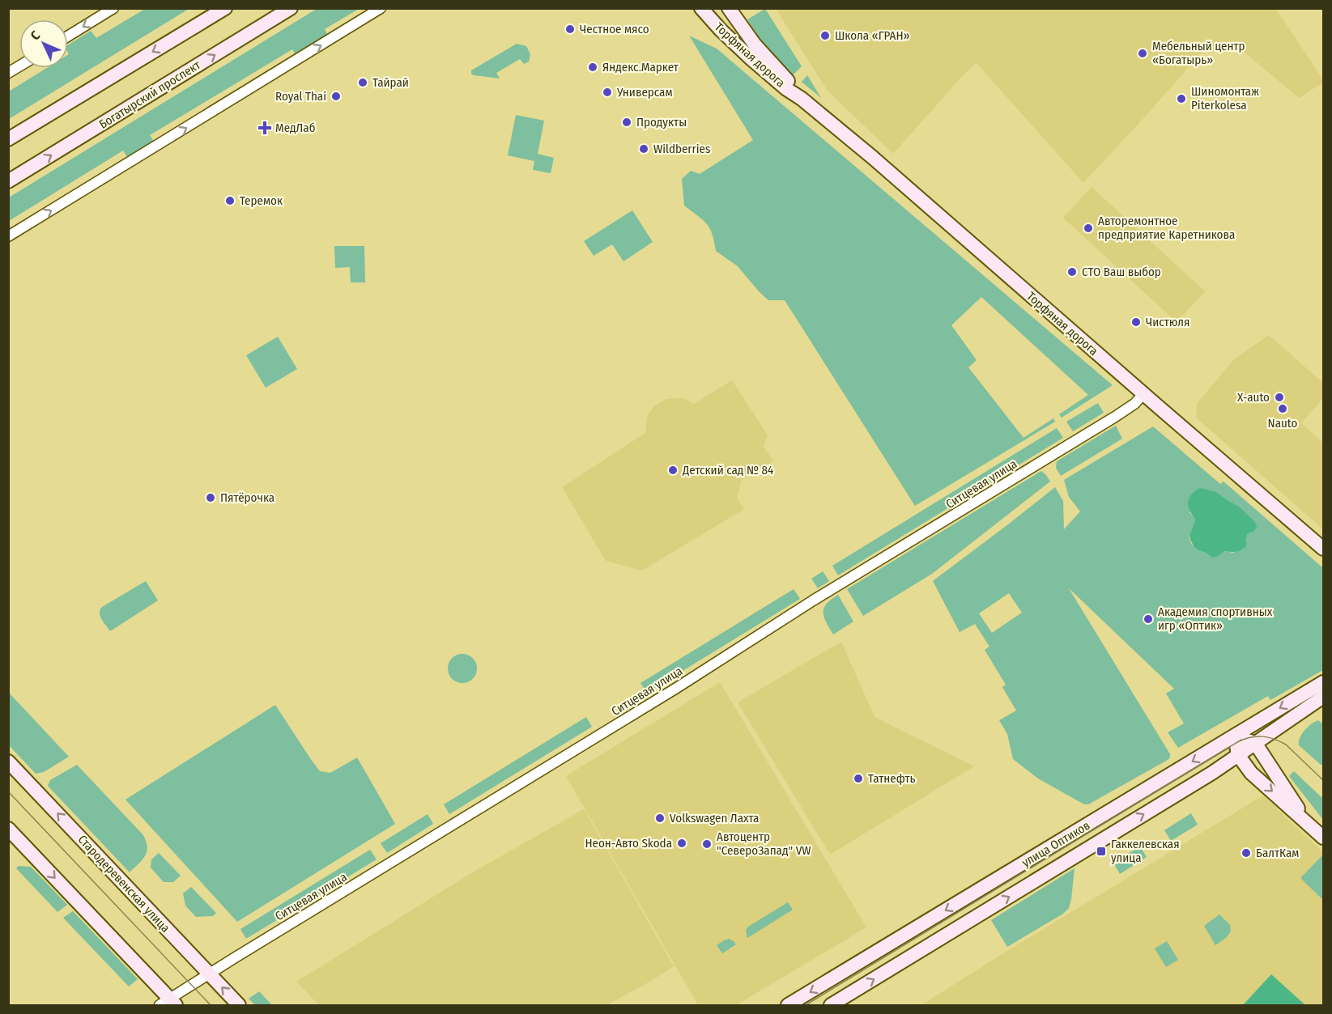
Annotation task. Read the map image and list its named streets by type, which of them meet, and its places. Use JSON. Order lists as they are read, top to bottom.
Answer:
{
  "streets": {
    "main road": [
      "Торфяная дорога",
      "Богатырский проспект",
      "улица Оптиков",
      "Стародеревенская улица"
    ],
    "street": ["Ситцевая улица"]
  },
  "crossings": [
    ["Торфяная дорога", "Ситцевая улица"],
    ["Ситцевая улица", "Стародеревенская улица"]
  ],
  "places": {
    "other": [
      "Честное мясо",
      "Школа «ГРАН»",
      "Мебельный центр «Богатырь»",
      "Яндекс.Маркет",
      "Тайрай",
      "Универсам",
      "Royal Thai",
      "Шиномонтаж Piterkolesa",
      "Продукты",
      "Wildberries",
      "Теремок",
      "Авторемонтное предприятие Каретникова",
      "СТО Ваш выбор",
      "Чистюля",
      "X-auto",
      "Nauto",
      "Детский сад № 84",
      "Пятёрочка",
      "Академия спортивных игр «Оптик»",
      "Татнефть",
      "Volkswagen Лахта",
      "Неон-Авто Skoda",
      "Автоцентр \"СевероЗапад\" VW",
      "БалтКам"
    ],
    "health": ["МедЛаб"],
    "transit": ["Гаккелевская улица"]
  },
  "north": "top left"
}
